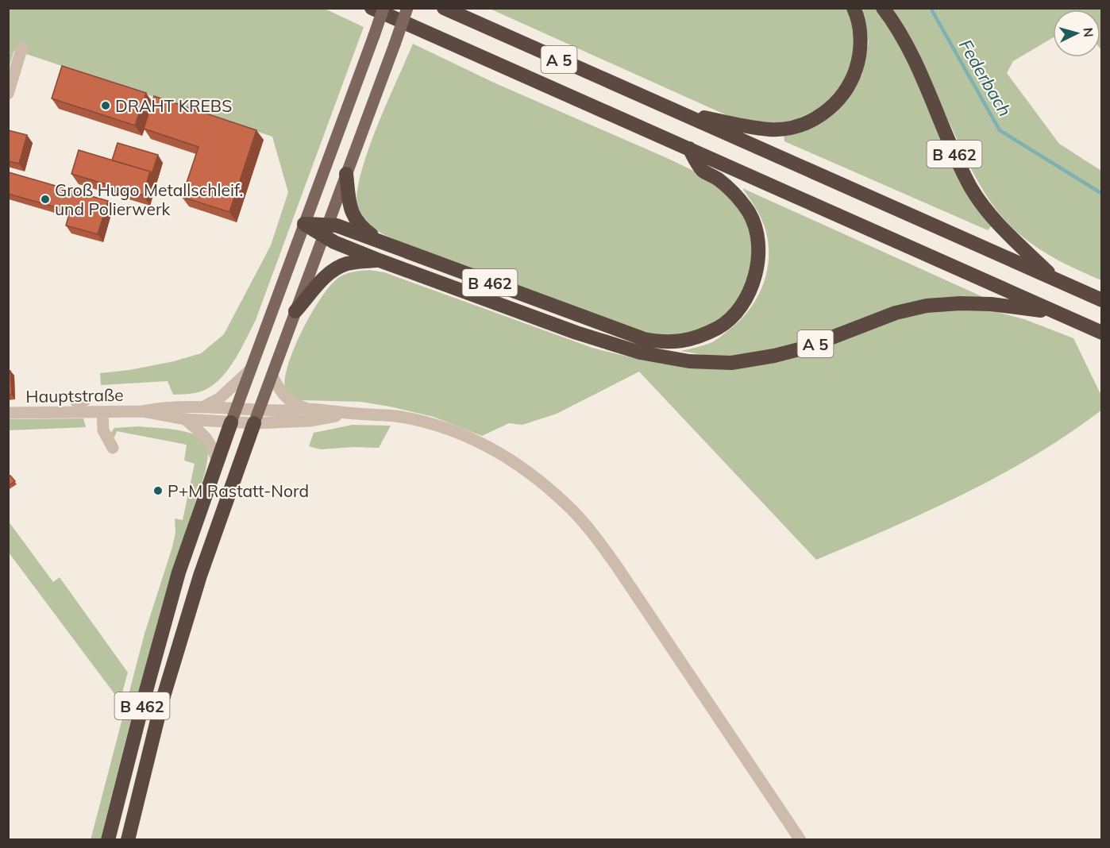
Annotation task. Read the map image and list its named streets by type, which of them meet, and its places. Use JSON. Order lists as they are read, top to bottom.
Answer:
{
  "streets": {
    "highway": ["A 5", "B 462"],
    "street": ["Hauptstraße"]
  },
  "crossings": [
    ["A 5", "B 462"],
    ["B 462", "Hauptstraße"]
  ],
  "water": ["Federbach"],
  "places": ["DRAHT KREBS", "Groß Hugo Metallschleif. und Polierwerk", "P+M Rastatt-Nord"],
  "north": "right"
}
